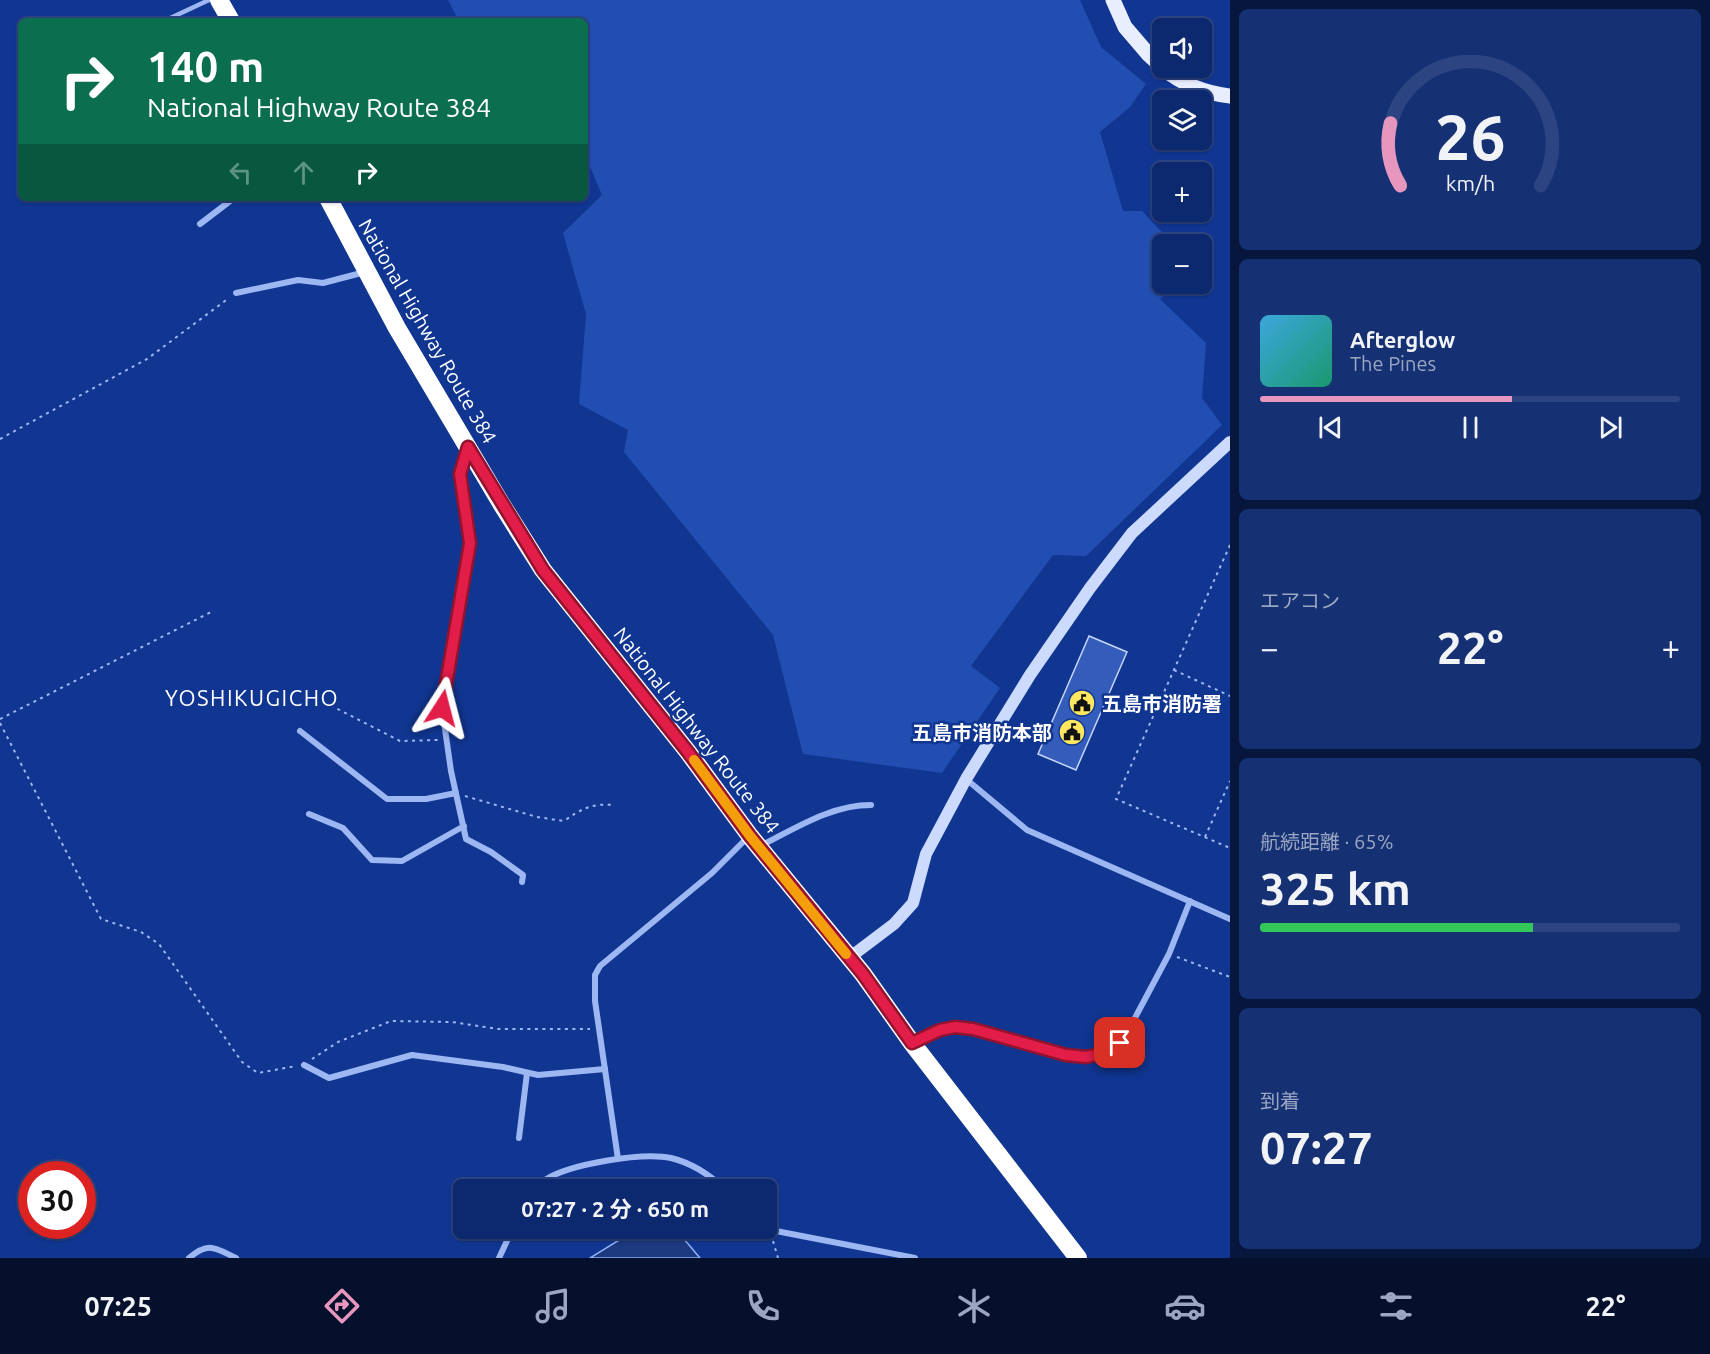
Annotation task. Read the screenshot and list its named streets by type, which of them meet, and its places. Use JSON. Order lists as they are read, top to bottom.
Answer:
{
  "streets": {
    "highway": ["National Highway Route 384"]
  },
  "districts": ["YOSHIKUGICHO"],
  "places": {
    "public building": ["五島市消防署", "五島市消防本部"]
  },
  "page": {
    "map_buttons": ["+", "−"],
    "turn": ["140 m", "National Highway Route 384"],
    "song": ["Afterglow", "The Pines"],
    "tile": [
      "エアコン",
      ["航続距離 · 65%", "325 km"],
      ["到着", "07:27"]
    ],
    "heat": ["−", "22°", "+"],
    "limit": "30",
    "trip": "07:27 · 2 分 · 650 m",
    "tabs": ["07:25", "22°"],
    "gauge": ["26", "km/h"]
  }
}
